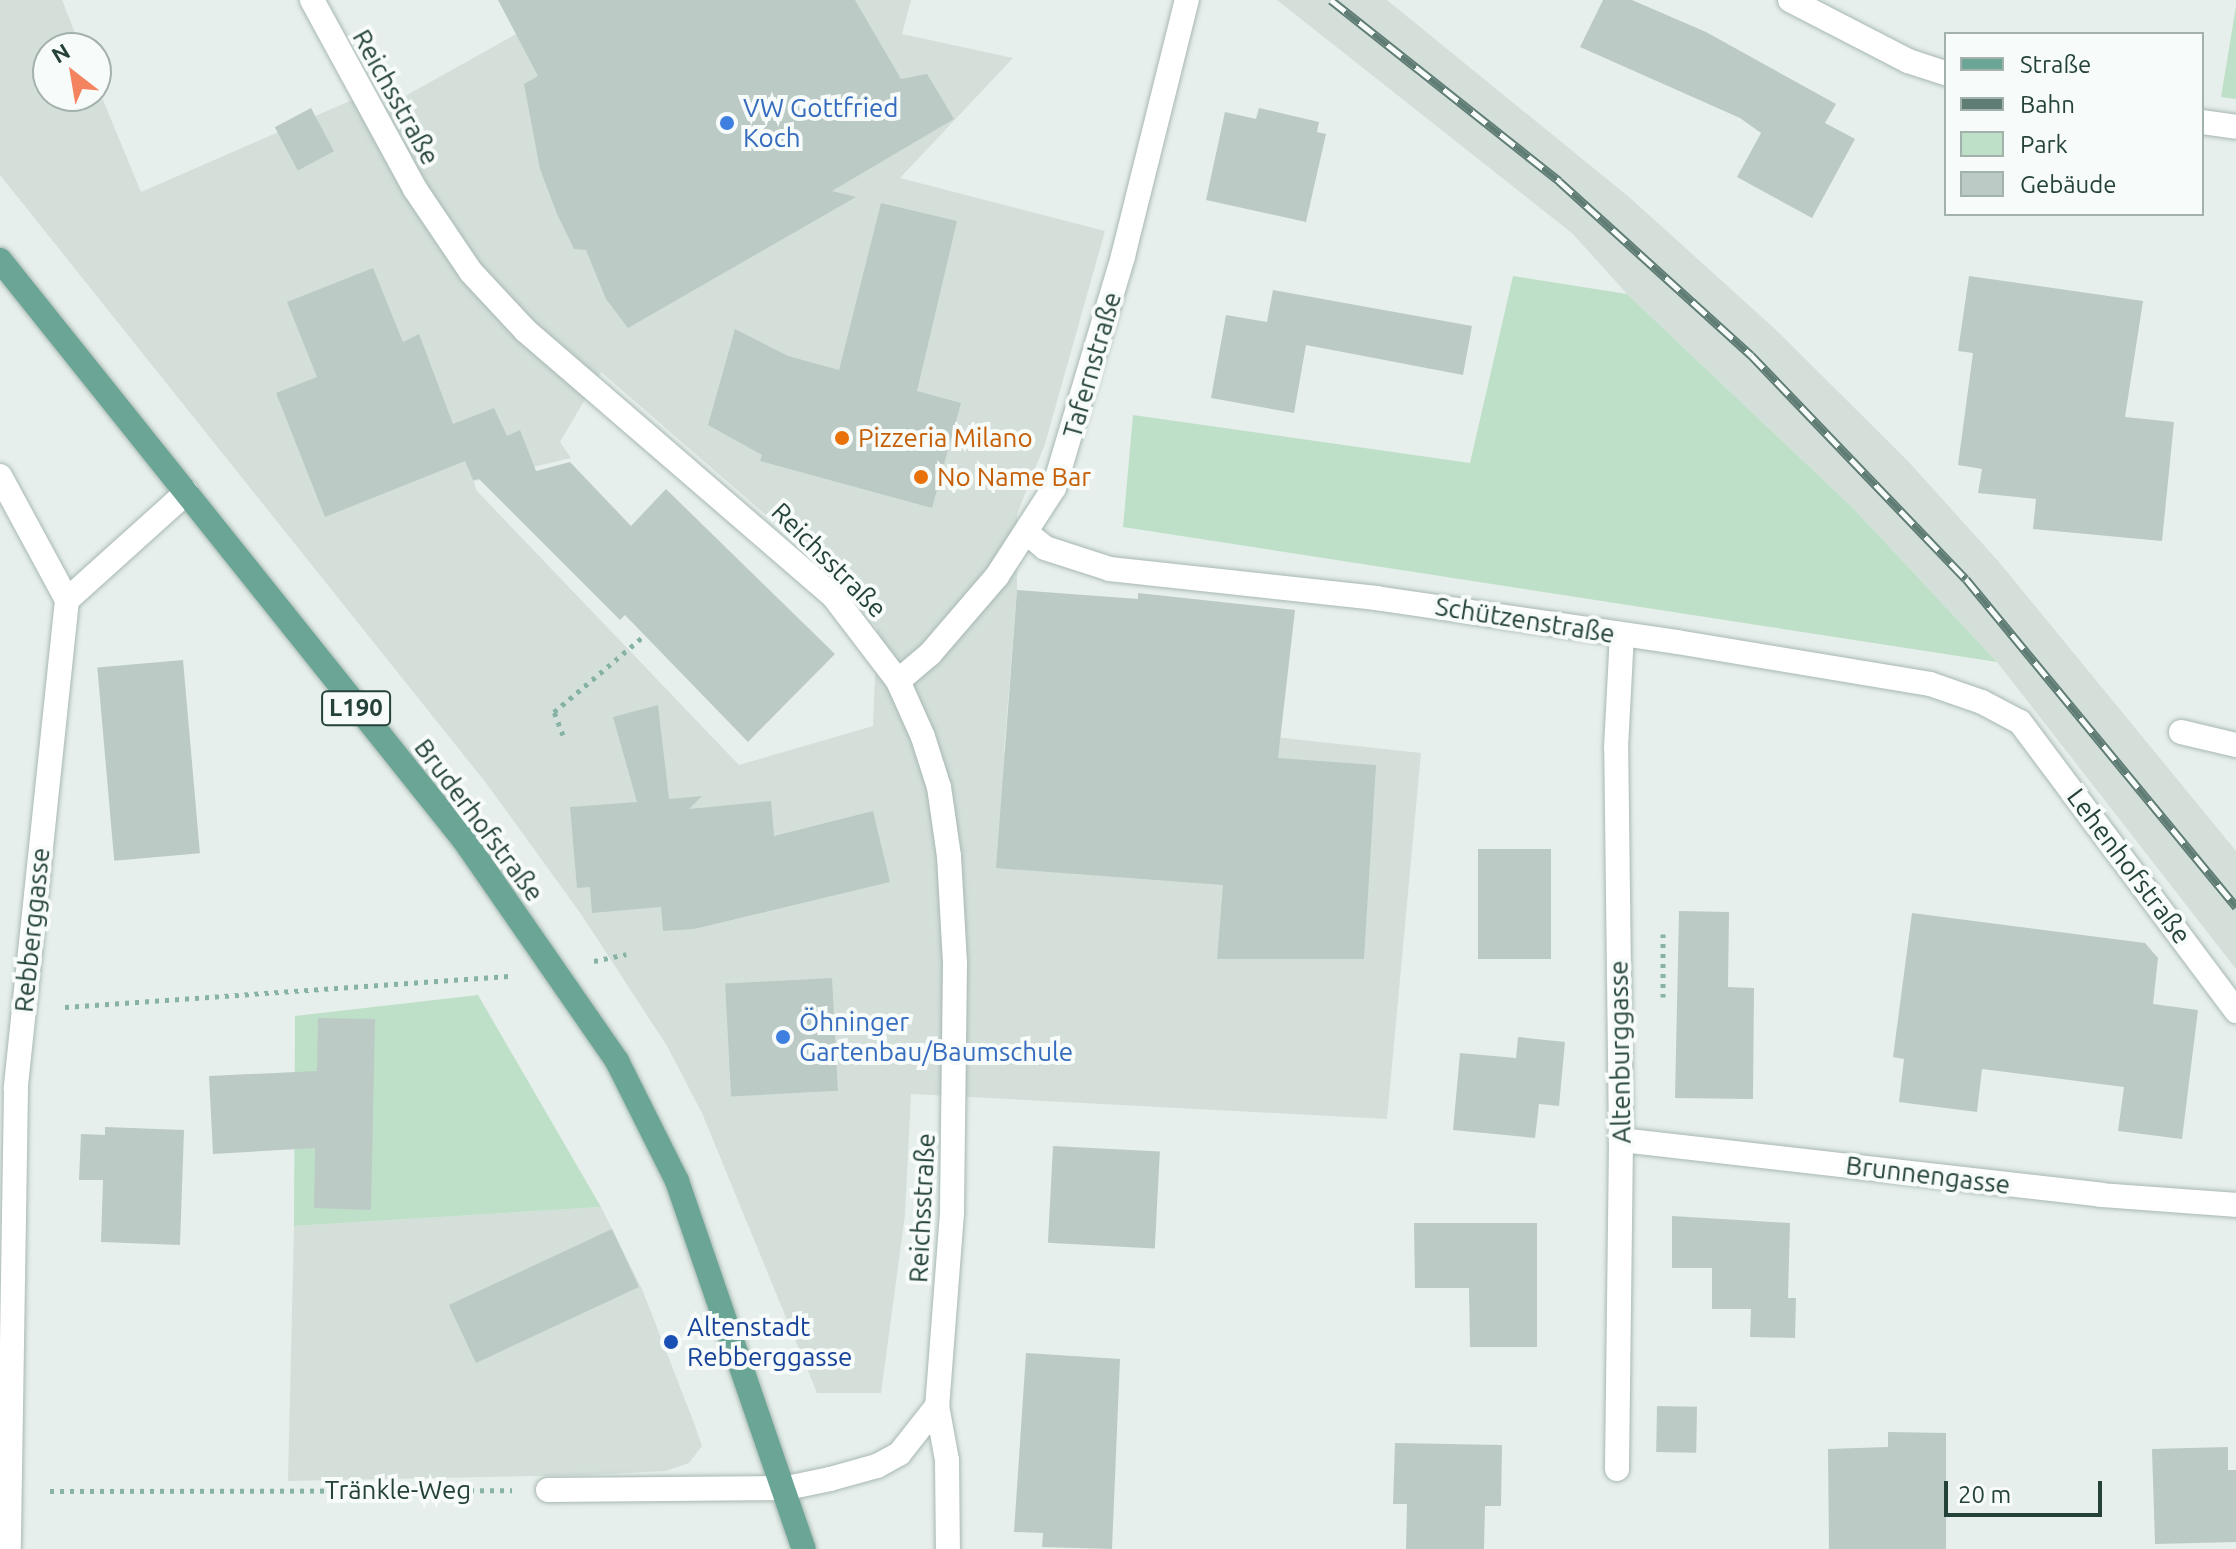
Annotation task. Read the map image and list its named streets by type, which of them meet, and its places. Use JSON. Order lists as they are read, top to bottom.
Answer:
{
  "streets": {
    "main road": ["L190", "Bruderhofstraße"],
    "street": [
      "Reichsstraße",
      "Tafernstraße",
      "Schützenstraße",
      "Lehenhofstraße",
      "Rebberggasse",
      "Altenburggasse",
      "Brunnengasse"
    ],
    "path": ["Tränkle-Weg"]
  },
  "crossings": [
    ["Reichsstraße", "Tafernstraße"],
    ["Tafernstraße", "Schützenstraße"],
    ["Schützenstraße", "Lehenhofstraße"],
    ["Schützenstraße", "Altenburggasse"],
    ["L190", "Bruderhofstraße"],
    ["Rebberggasse", "Tränkle-Weg"],
    ["Altenburggasse", "Brunnengasse"]
  ],
  "places": [
    "VW Gottfried Koch",
    "Pizzeria Milano",
    "No Name Bar",
    "Öhninger Gartenbau/Baumschule",
    "Altenstadt Rebberggasse"
  ],
  "legend": [
    "Straße",
    "Bahn",
    "Park",
    "Gebäude"
  ],
  "scale_bar": "20 m",
  "north": "top left"
}
